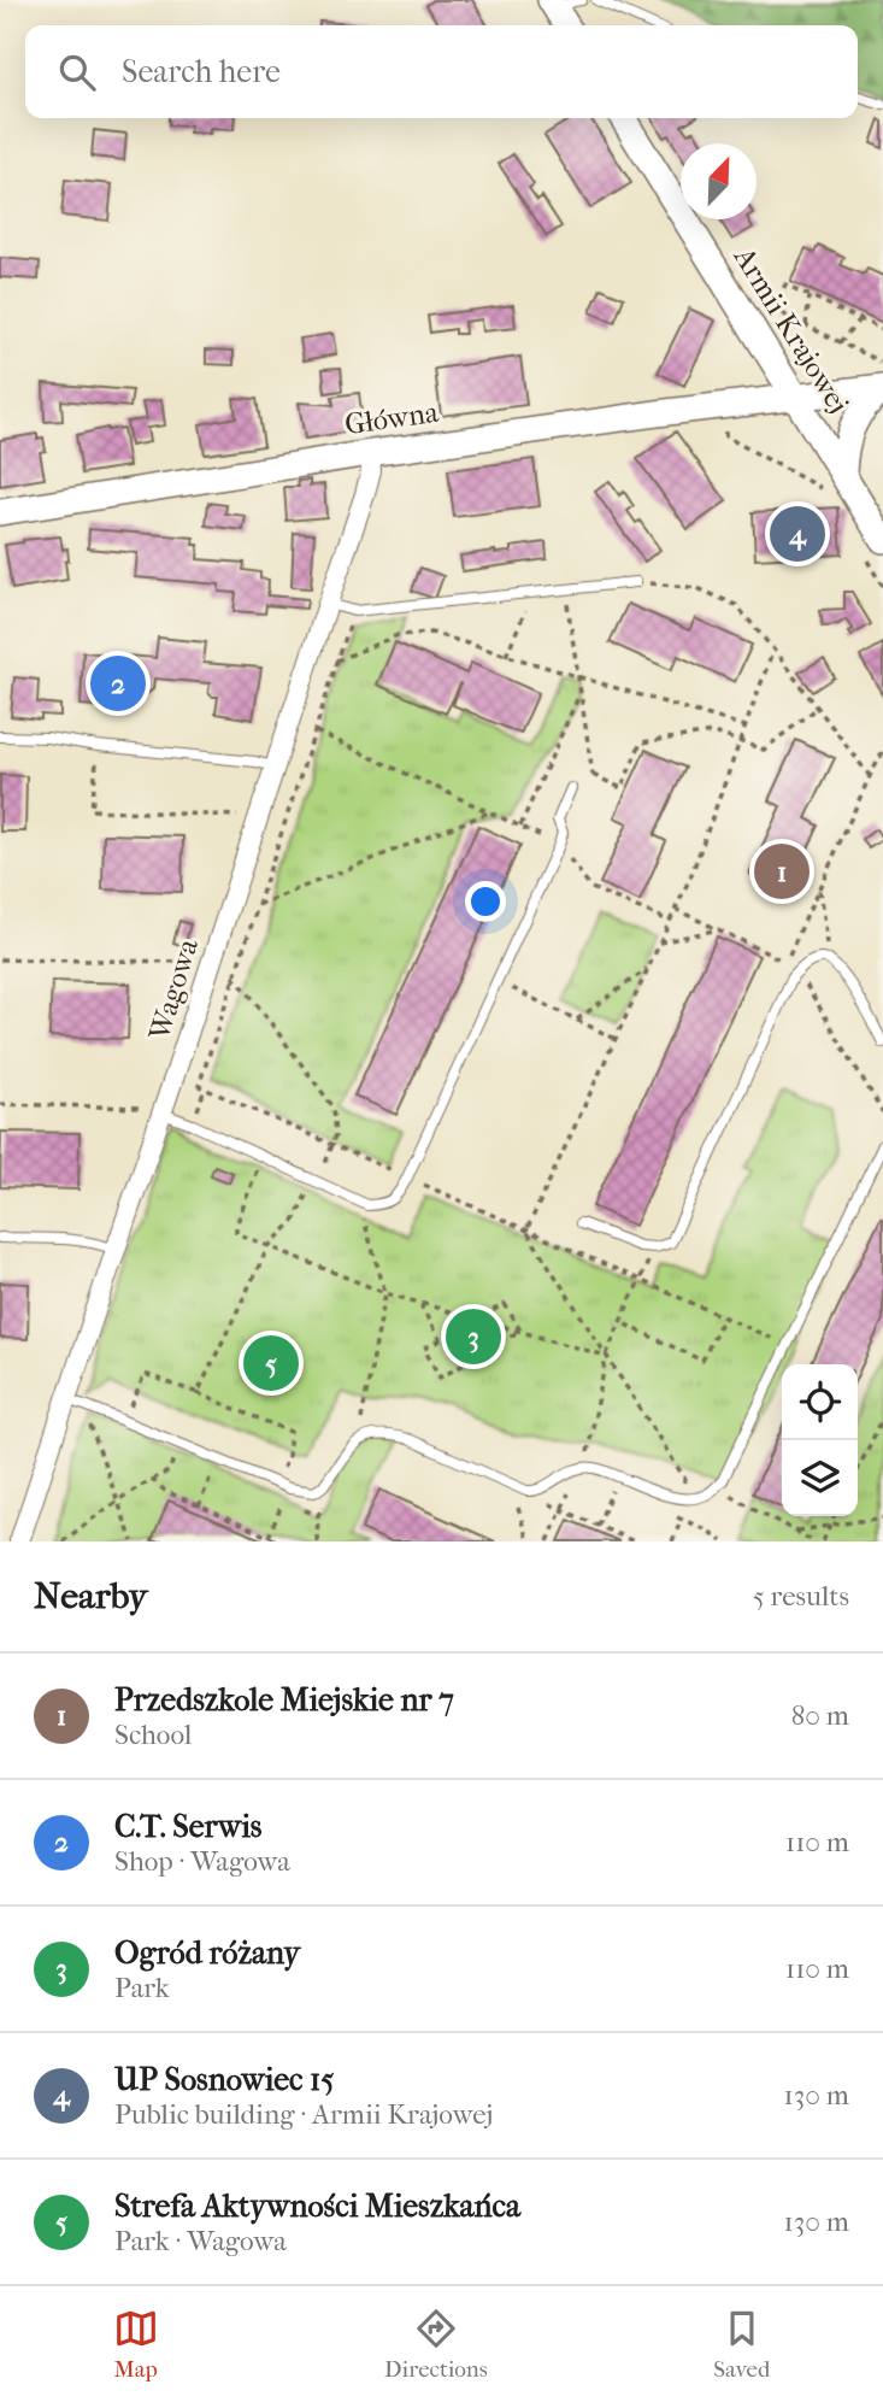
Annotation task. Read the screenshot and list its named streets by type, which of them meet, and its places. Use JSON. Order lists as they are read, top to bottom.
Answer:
{
  "streets": {
    "street": ["Armii Krajowej", "Główna", "Wagowa"]
  },
  "crossings": [
    ["Armii Krajowej", "Główna"],
    ["Główna", "Wagowa"]
  ],
  "north": "top right",
  "page": {
    "search": "Search here",
    "pins": [
      "4",
      "2",
      "1",
      "3",
      "5"
    ],
    "heading": ["Nearby", "5 results"],
    "list": [
      {
        "mark": "1",
        "name": "Przedszkole Miejskie nr 7",
        "note": "School",
        "value": "80 m"
      },
      {
        "mark": "2",
        "name": "C.T. Serwis",
        "note": "Shop · Wagowa",
        "value": "110 m"
      },
      {
        "mark": "3",
        "name": "Ogród różany",
        "note": "Park",
        "value": "110 m"
      },
      {
        "mark": "4",
        "name": "UP Sosnowiec 15",
        "note": "Public building · Armii Krajowej",
        "value": "130 m"
      },
      {
        "mark": "5",
        "name": "Strefa Aktywności Mieszkańca",
        "note": "Park · Wagowa",
        "value": "130 m"
      }
    ],
    "nav": ["Map", "Directions", "Saved"]
  }
}
